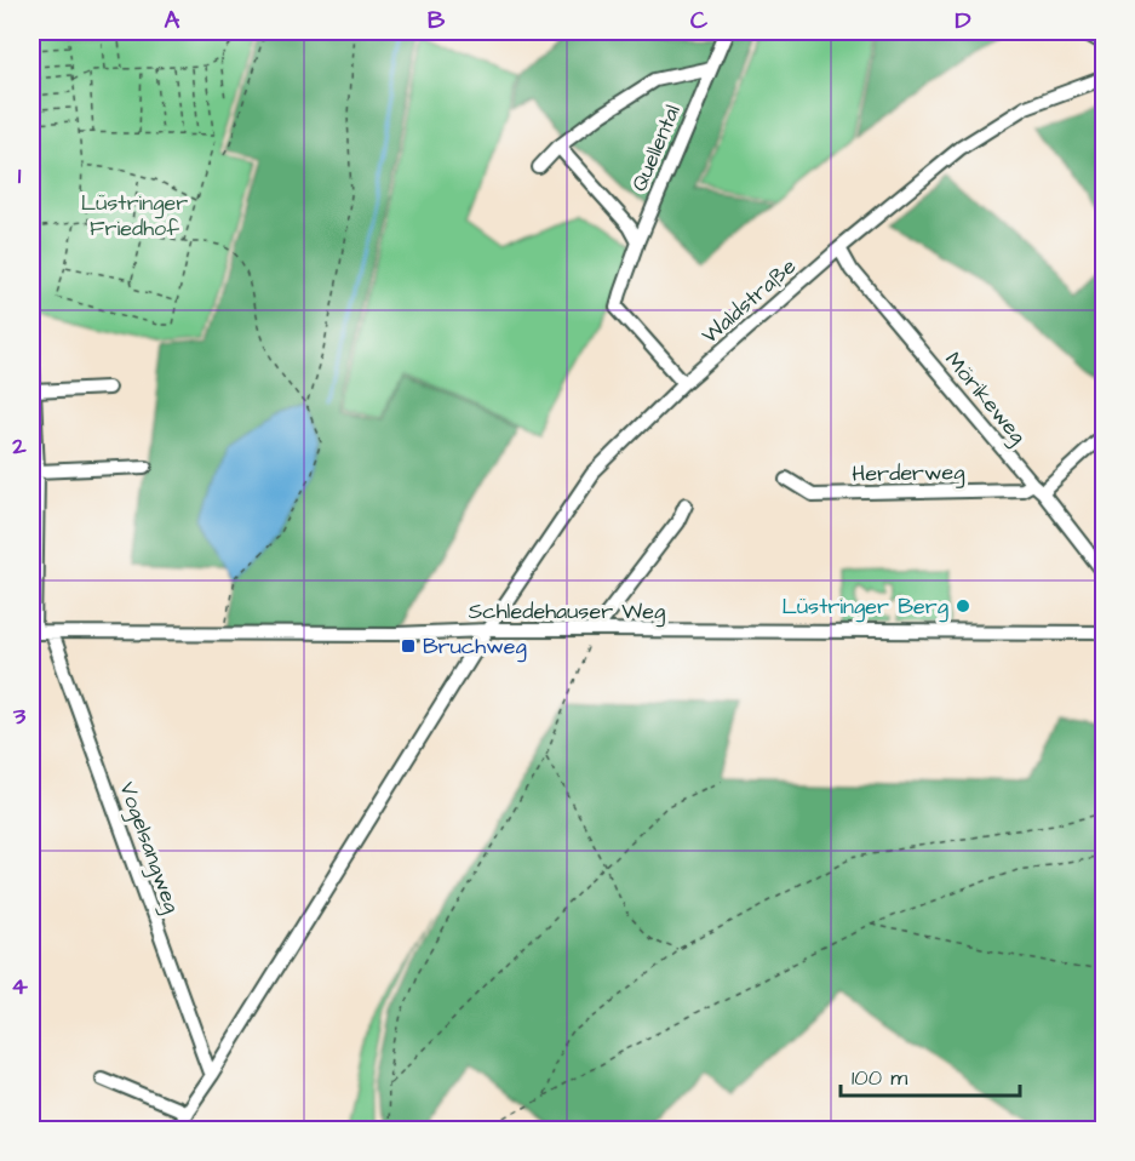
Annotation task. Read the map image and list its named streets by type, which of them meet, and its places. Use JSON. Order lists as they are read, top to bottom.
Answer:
{
  "streets": {
    "street": [
      "Quellental",
      "Waldstraße",
      "Mörikeweg",
      "Herderweg",
      "Schledehauser Weg",
      "Vogelsangweg"
    ]
  },
  "crossings": [
    ["Quellental", "Waldstraße"],
    ["Waldstraße", "Mörikeweg"],
    ["Waldstraße", "Schledehauser Weg"],
    ["Mörikeweg", "Herderweg"],
    ["Schledehauser Weg", "Vogelsangweg"]
  ],
  "parks": ["Lüstringer Friedhof"],
  "places": {
    "other": ["Lüstringer Berg"],
    "transit": ["Bruchweg"]
  },
  "scale_bar": "100 m",
  "grid": {
    "columns": [
      "A",
      "B",
      "C",
      "D"
    ],
    "rows": [
      "1",
      "2",
      "3",
      "4"
    ]
  }
}
